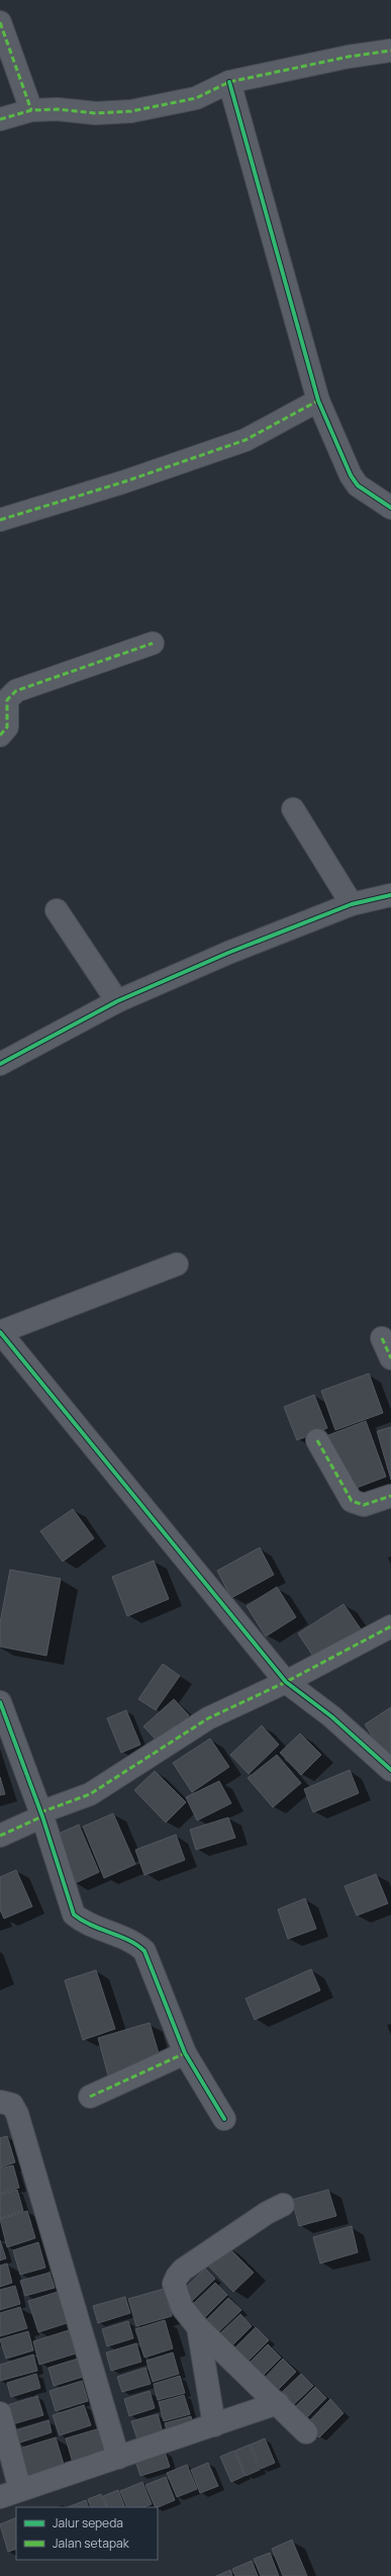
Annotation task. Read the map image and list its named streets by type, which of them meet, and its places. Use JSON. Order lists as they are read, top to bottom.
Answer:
{
  "legend": ["Jalur sepeda", "Jalan setapak"]
}
